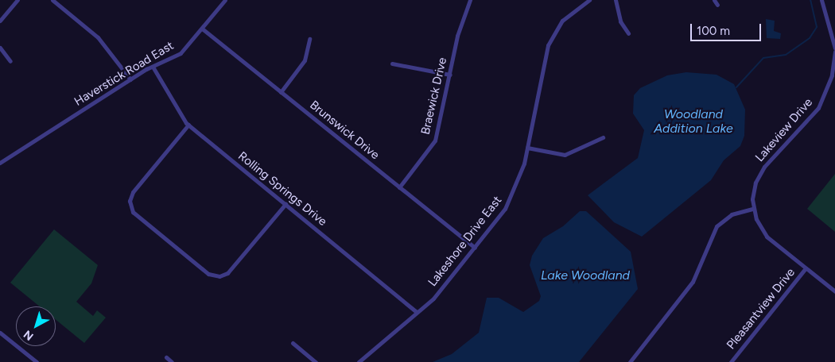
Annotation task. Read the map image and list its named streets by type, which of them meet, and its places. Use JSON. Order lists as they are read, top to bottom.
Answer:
{
  "streets": {
    "street": [
      "Haverstick Road East",
      "Braewick Drive",
      "Brunswick Drive",
      "Lakeview Drive",
      "Rolling Springs Drive",
      "Lakeshore Drive East",
      "Pleasantview Drive"
    ]
  },
  "crossings": [
    ["Haverstick Road East", "Brunswick Drive"],
    ["Haverstick Road East", "Rolling Springs Drive"],
    ["Braewick Drive", "Brunswick Drive"],
    ["Brunswick Drive", "Lakeshore Drive East"],
    ["Rolling Springs Drive", "Lakeshore Drive East"]
  ],
  "water": ["Woodland Addition Lake", "Lake Woodland"],
  "scale_bar": "100 m",
  "north": "bottom left"
}
